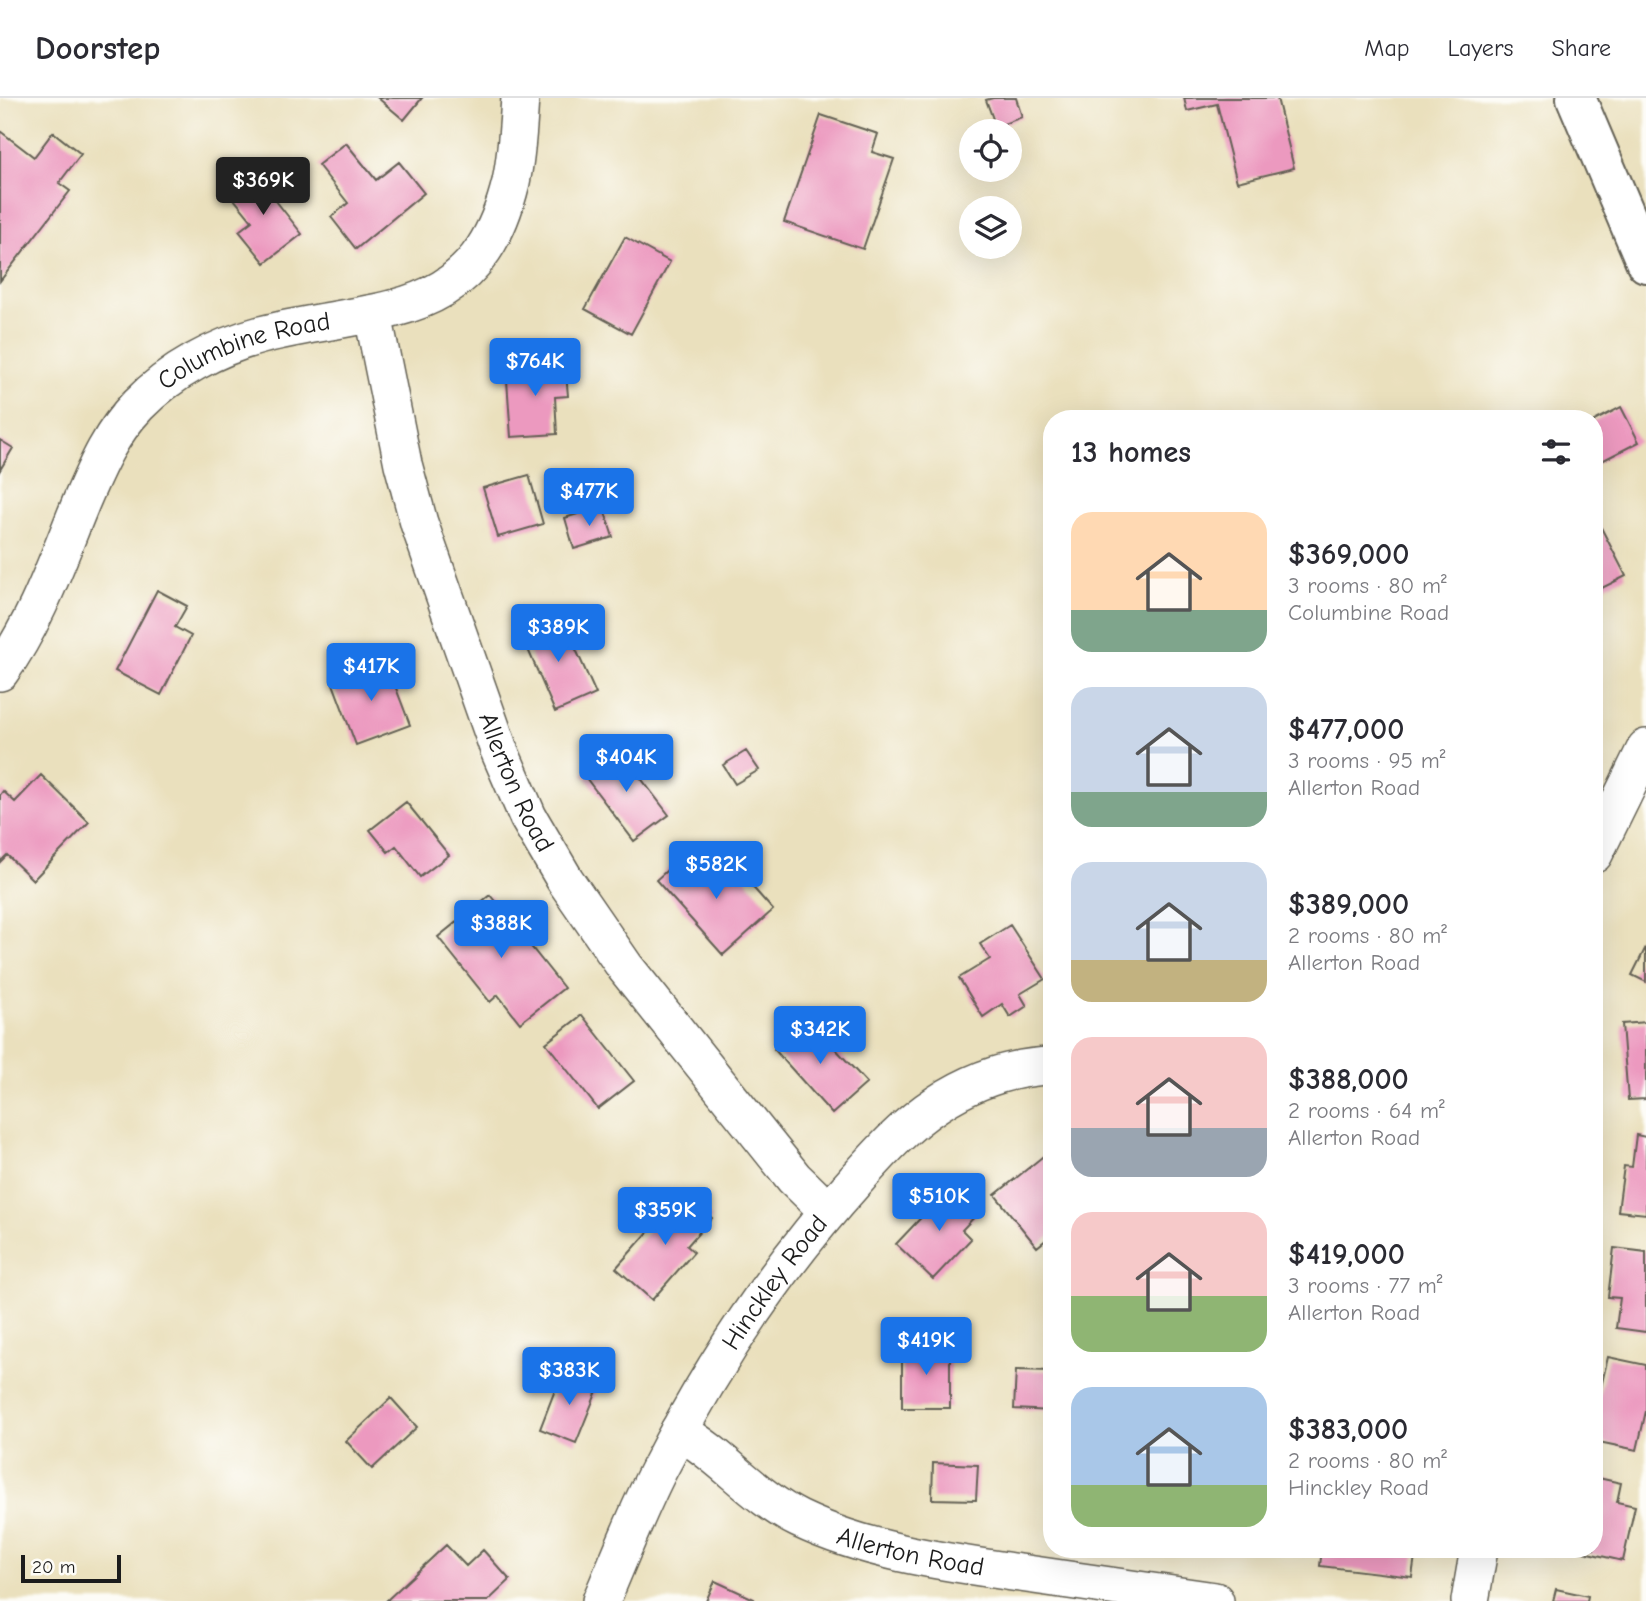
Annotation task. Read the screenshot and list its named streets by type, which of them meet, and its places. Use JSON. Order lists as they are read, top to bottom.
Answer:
{
  "streets": {
    "street": ["Columbine Road", "Allerton Road", "Hinckley Road"]
  },
  "crossings": [
    ["Columbine Road", "Allerton Road"],
    ["Allerton Road", "Hinckley Road"]
  ],
  "scale_bar": "20 m",
  "page": {
    "header": "Doorstep",
    "nav": ["Map", "Layers", "Share"],
    "price": [
      "$369K",
      "$764K",
      "$477K",
      "$389K",
      "$417K",
      "$404K",
      "$582K",
      "$388K",
      "$342K",
      "$510K",
      "$359K",
      "$419K",
      "$383K"
    ],
    "heading": "13 homes",
    "list": [
      {
        "name": "$369,000",
        "note": "3 rooms · 80 m² · Columbine Road"
      },
      {
        "name": "$477,000",
        "note": "3 rooms · 95 m² · Allerton Road"
      },
      {
        "name": "$389,000",
        "note": "2 rooms · 80 m² · Allerton Road"
      },
      {
        "name": "$388,000",
        "note": "2 rooms · 64 m² · Allerton Road"
      },
      {
        "name": "$419,000",
        "note": "3 rooms · 77 m² · Allerton Road"
      },
      {
        "name": "$383,000",
        "note": "2 rooms · 80 m² · Hinckley Road"
      }
    ],
    "scale": "20 m"
  }
}
